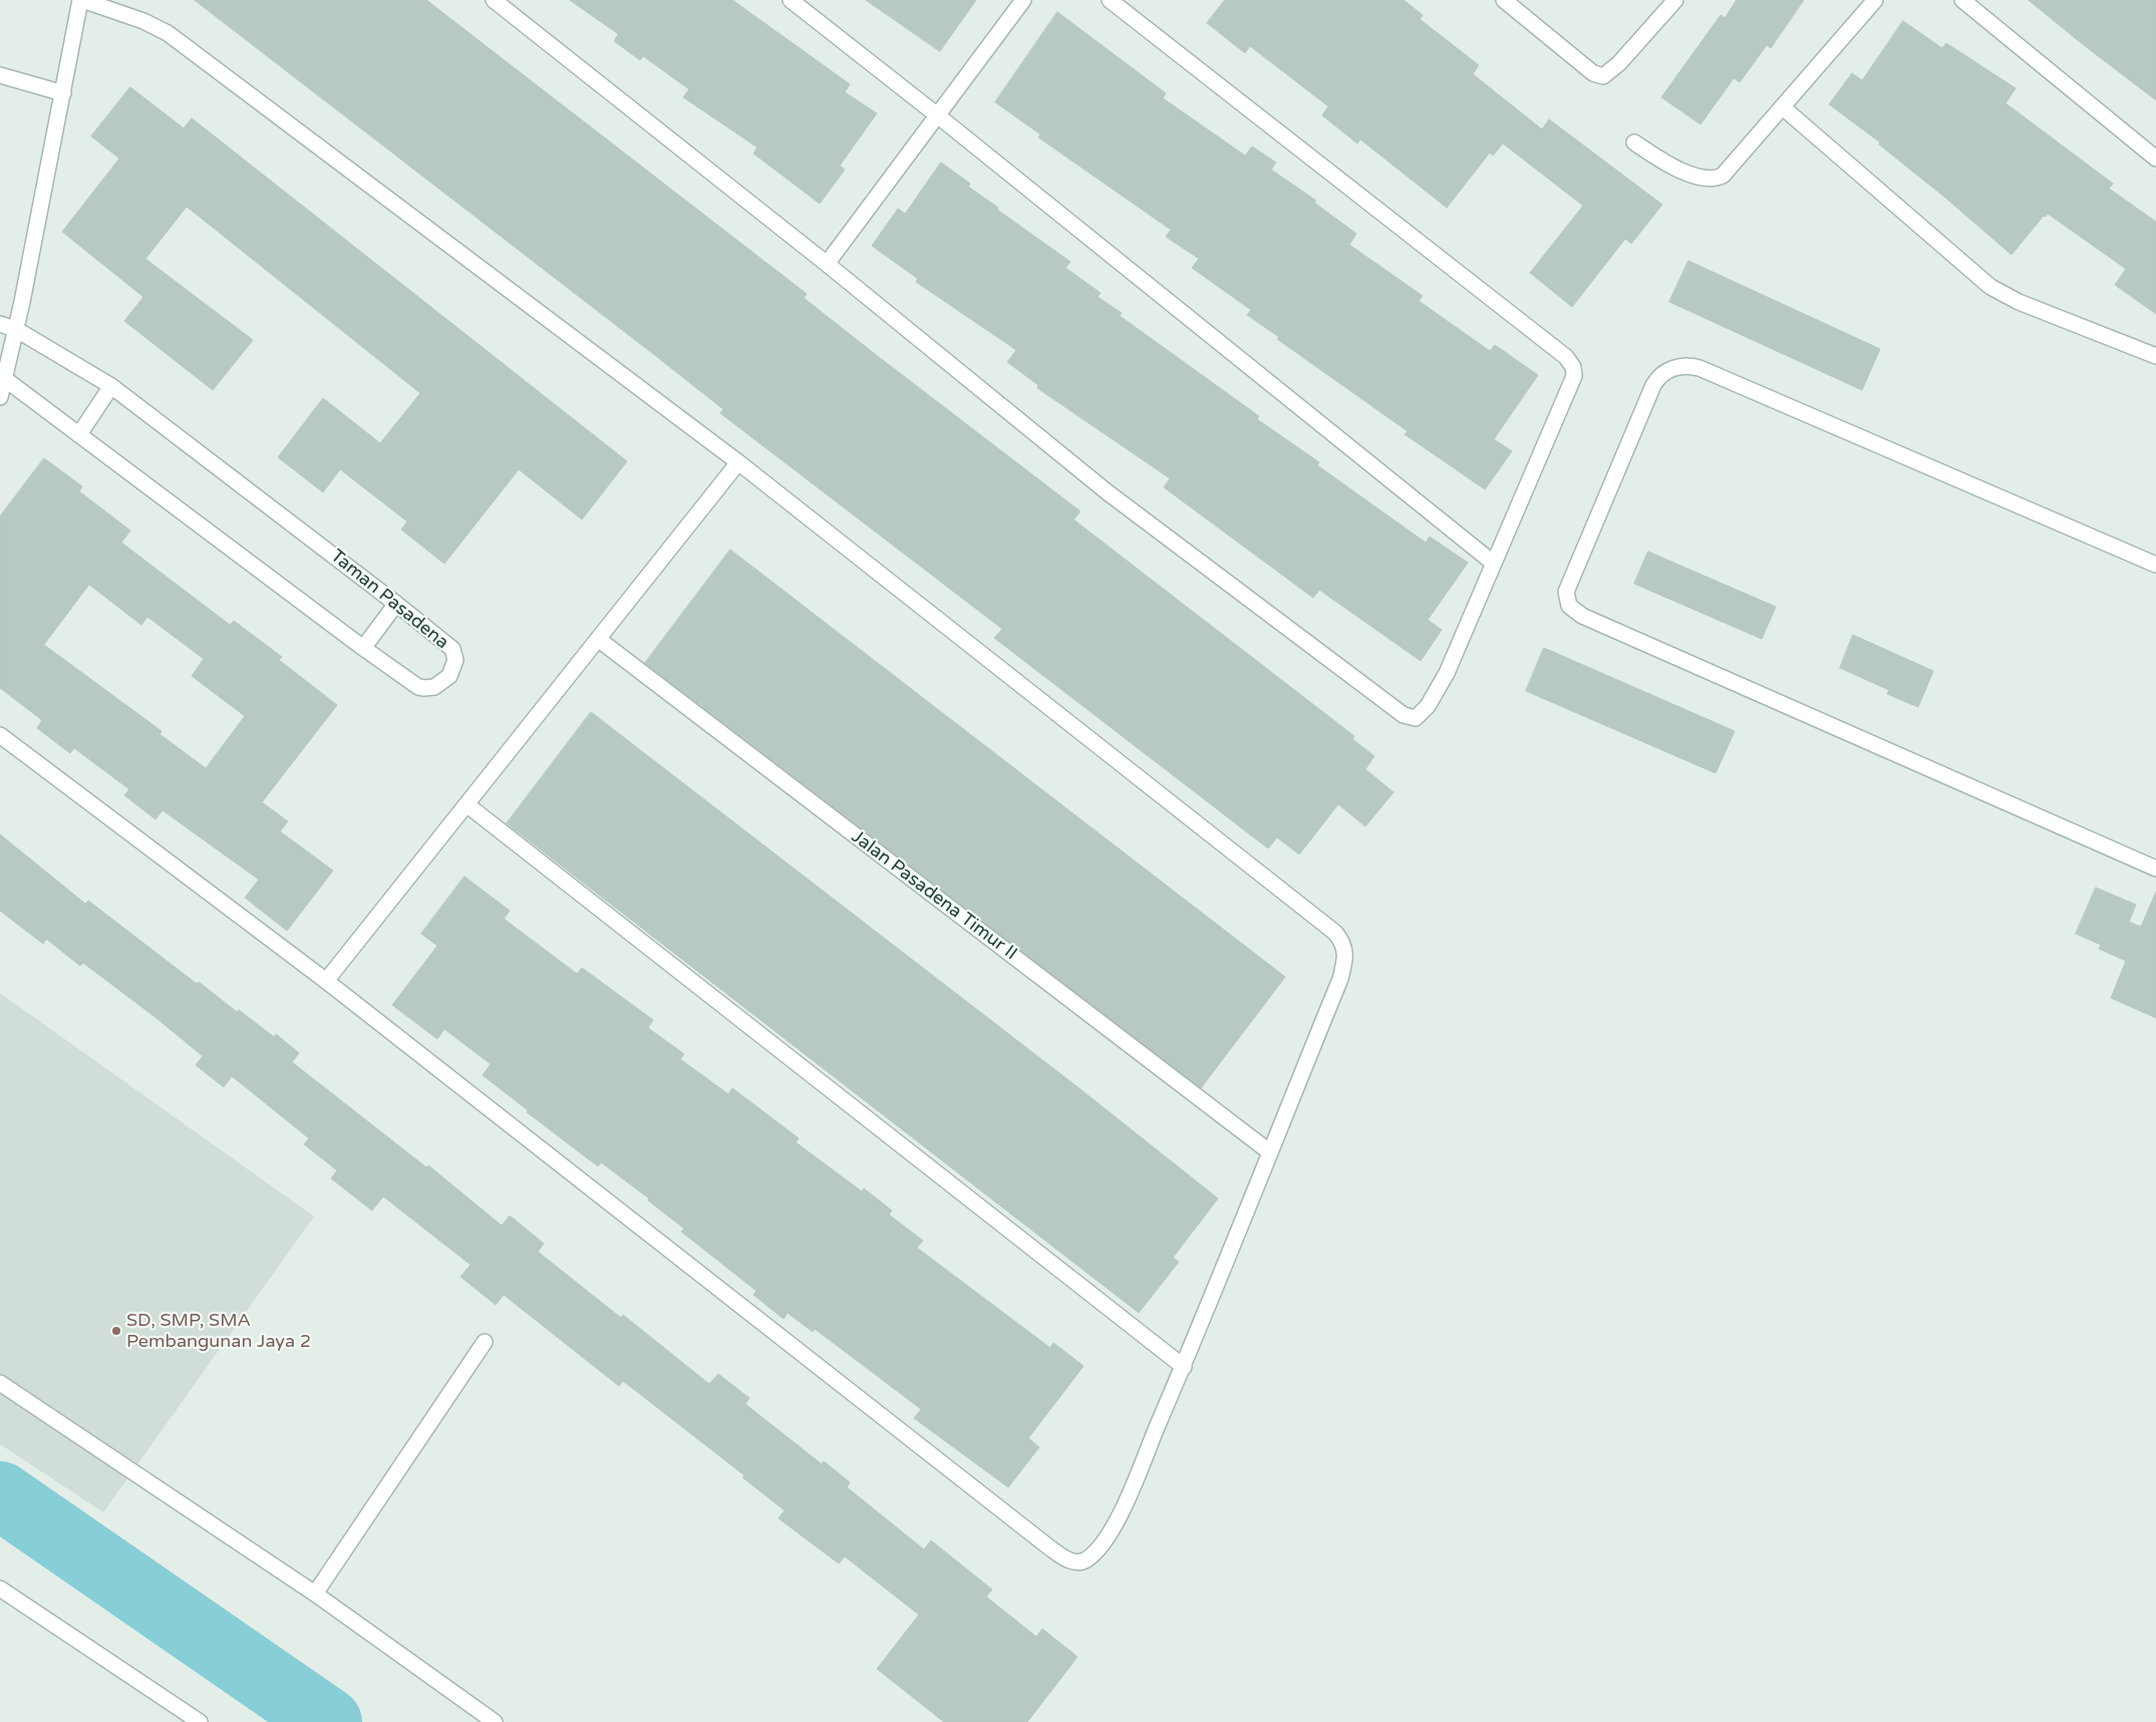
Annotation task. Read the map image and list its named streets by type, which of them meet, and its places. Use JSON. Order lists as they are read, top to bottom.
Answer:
{
  "streets": {
    "street": ["Taman Pasadena", "Jalan Pasadena Timur II"]
  },
  "places": ["SD, SMP, SMA Pembangunan Jaya 2"]
}
